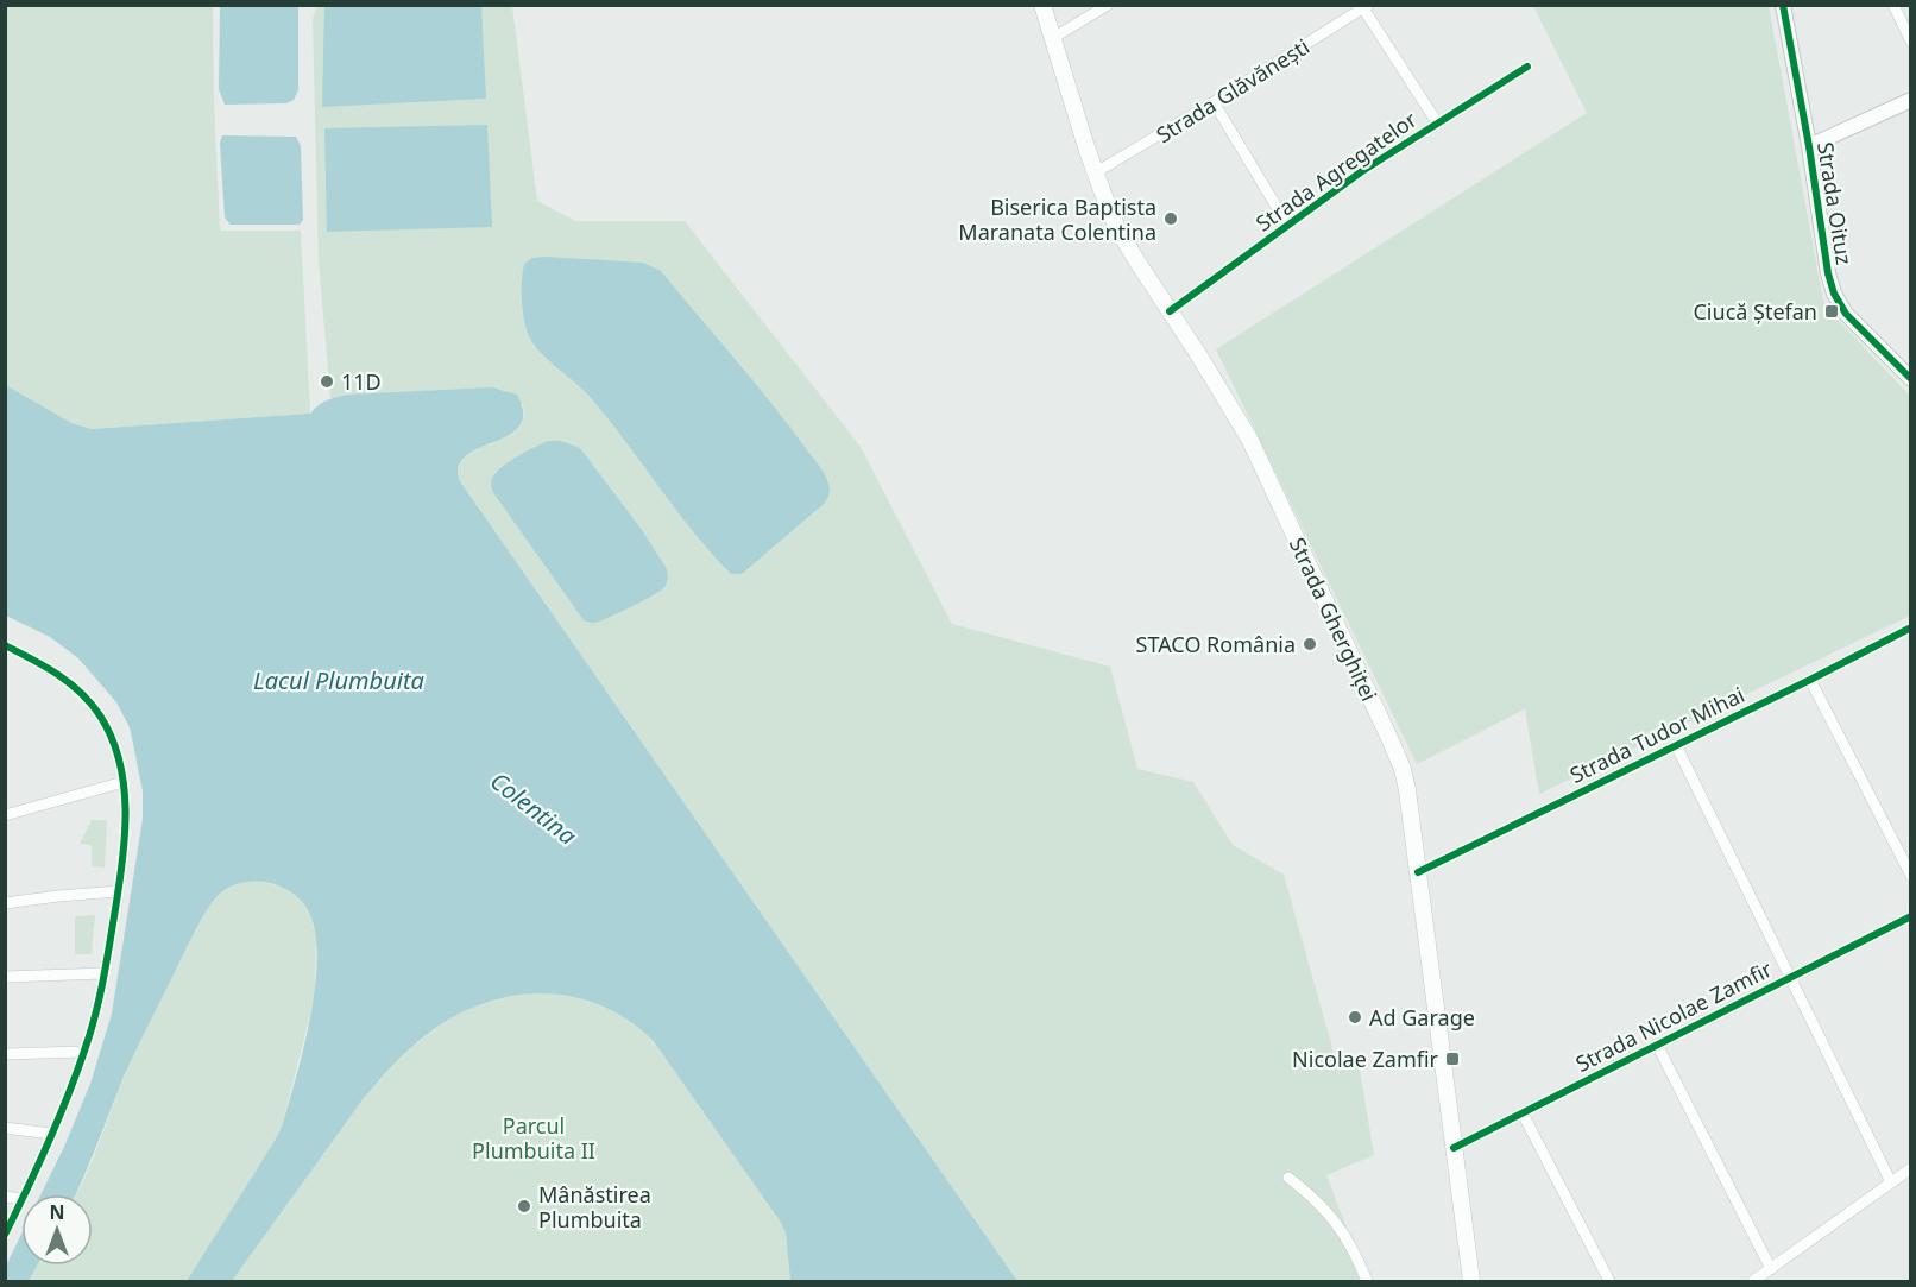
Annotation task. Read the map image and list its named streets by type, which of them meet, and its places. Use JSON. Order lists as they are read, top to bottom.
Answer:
{
  "streets": {
    "main road": ["Strada Gherghiței"],
    "street": [
      "Strada Glăvănești",
      "Strada Agregatelor",
      "Strada Oituz",
      "Strada Tudor Mihai",
      "Strada Nicolae Zamfir"
    ]
  },
  "crossings": [
    ["Strada Glăvănești", "Strada Gherghiței"],
    ["Strada Agregatelor", "Strada Gherghiței"],
    ["Strada Gherghiței", "Strada Tudor Mihai"],
    ["Strada Gherghiței", "Strada Nicolae Zamfir"]
  ],
  "water": ["Lacul Plumbuita", "Colentina"],
  "parks": ["Parcul Plumbuita II"],
  "places": {
    "other": [
      "Biserica Baptista Maranata Colentina",
      "11D",
      "STACO România",
      "Ad Garage",
      "Mânăstirea Plumbuita"
    ],
    "transit": ["Ciucă Ștefan", "Nicolae Zamfir"]
  },
  "north": "top"
}
